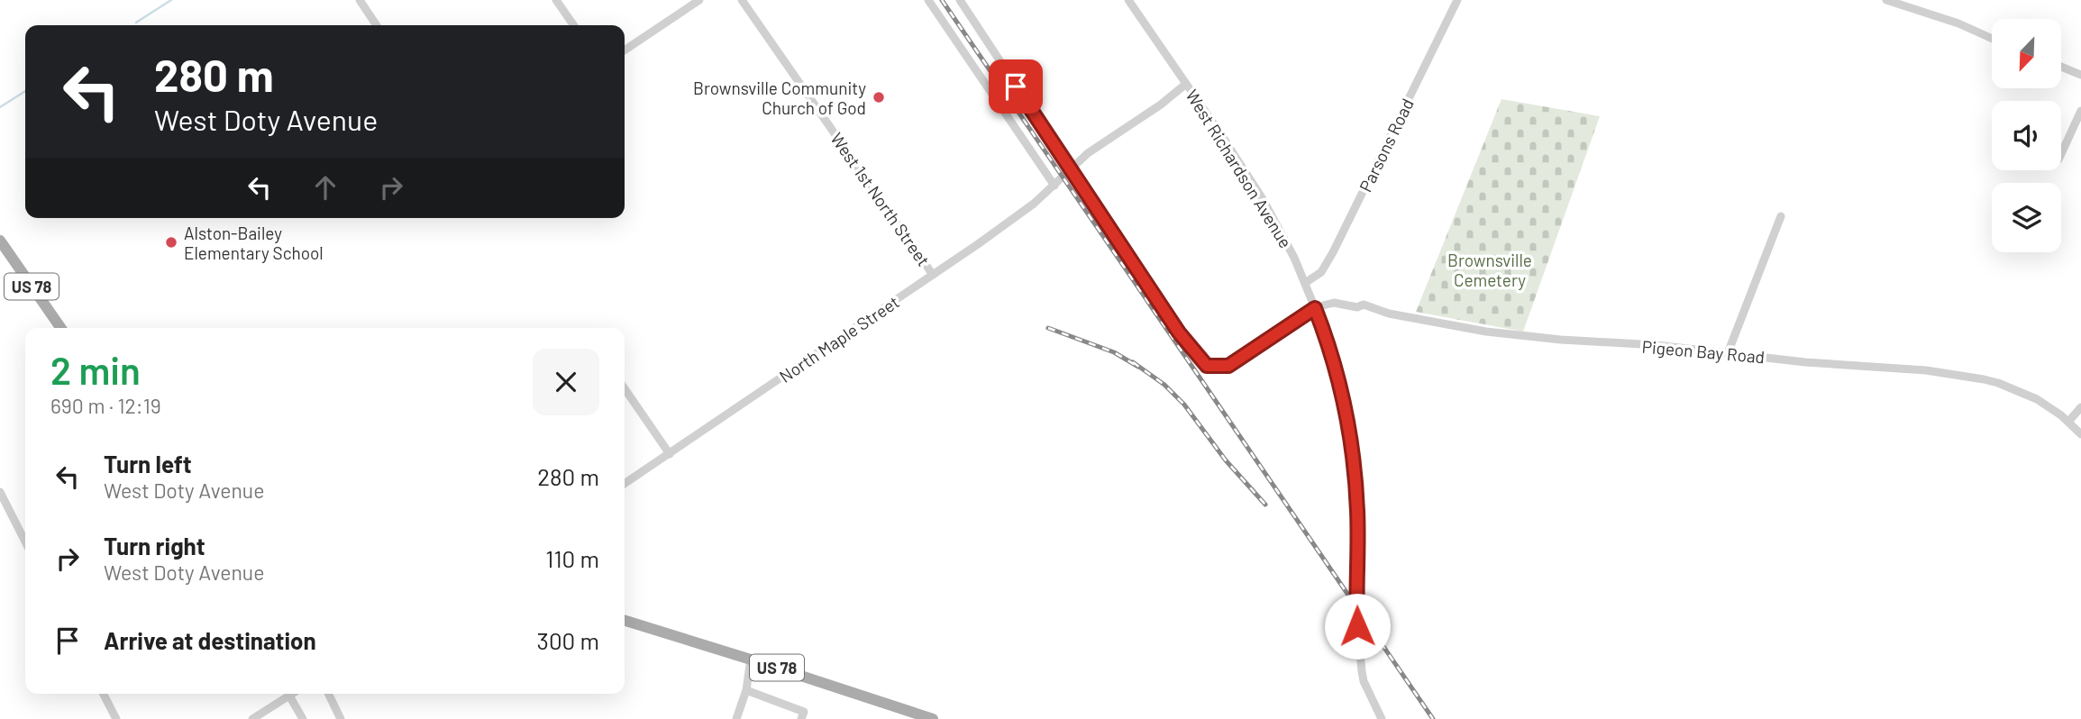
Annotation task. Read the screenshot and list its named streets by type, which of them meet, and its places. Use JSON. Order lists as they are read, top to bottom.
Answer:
{
  "streets": {
    "main road": ["US 78"],
    "street": [
      "Parsons Road",
      "West Richardson Avenue",
      "West 1st North Street",
      "North Maple Street",
      "Pigeon Bay Road"
    ]
  },
  "crossings": [
    ["Parsons Road", "West Richardson Avenue"],
    ["West Richardson Avenue", "North Maple Street"],
    ["West Richardson Avenue", "Pigeon Bay Road"],
    ["West 1st North Street", "North Maple Street"]
  ],
  "parks": ["Brownsville Cemetery"],
  "places": ["Brownsville Community Church of God", "Alston-Bailey Elementary School"],
  "north": "bottom left",
  "page": {
    "turn": ["280 m", "West Doty Avenue"],
    "heading": ["2 min", "690 m · 12:19"],
    "list": [
      {
        "name": "Turn left",
        "note": "West Doty Avenue",
        "value": "280 m"
      },
      {
        "name": "Turn right",
        "note": "West Doty Avenue",
        "value": "110 m"
      },
      {
        "name": "Arrive at destination",
        "value": "300 m"
      }
    ]
  }
}
